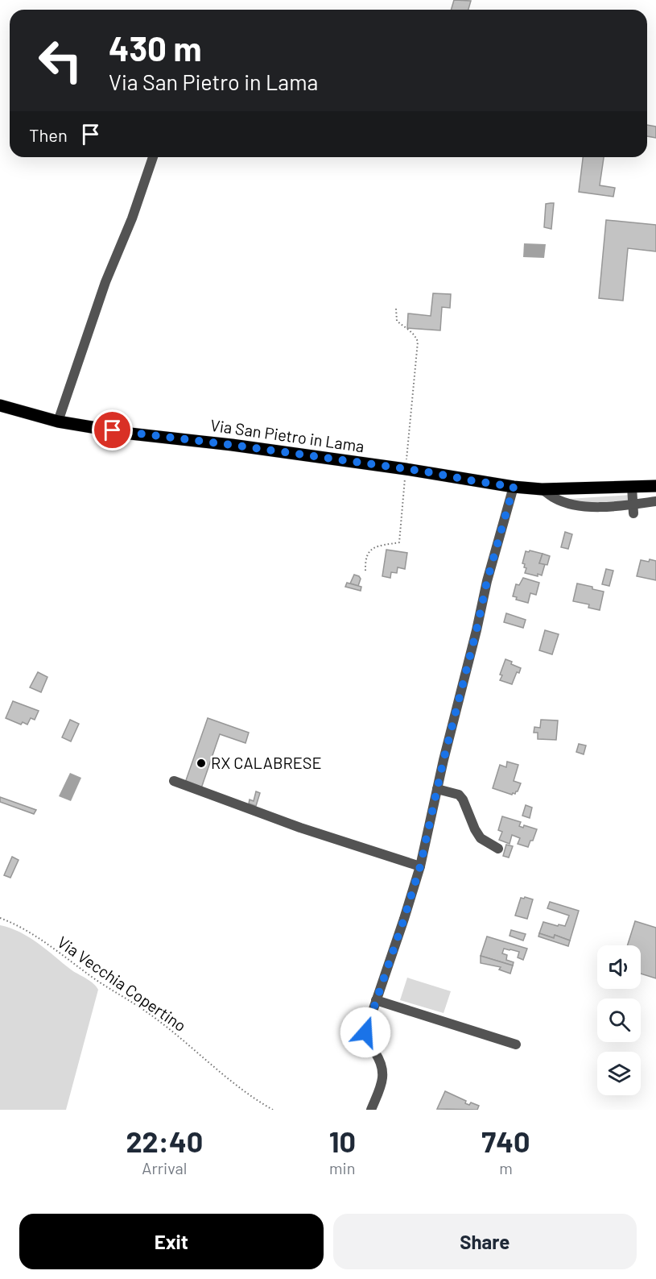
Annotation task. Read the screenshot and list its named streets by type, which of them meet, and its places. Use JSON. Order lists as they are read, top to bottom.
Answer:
{
  "streets": {
    "main road": ["Via San Pietro in Lama"],
    "path": ["Via Vecchia Copertino"]
  },
  "places": ["RX CALABRESE"],
  "page": {
    "turn": ["430 m", "Via San Pietro in Lama"],
    "then": "Then",
    "eta": [
      "22:40",
      "Arrival",
      "10",
      "min",
      "740",
      "m"
    ],
    "buttons": ["Exit", "Share"]
  }
}
